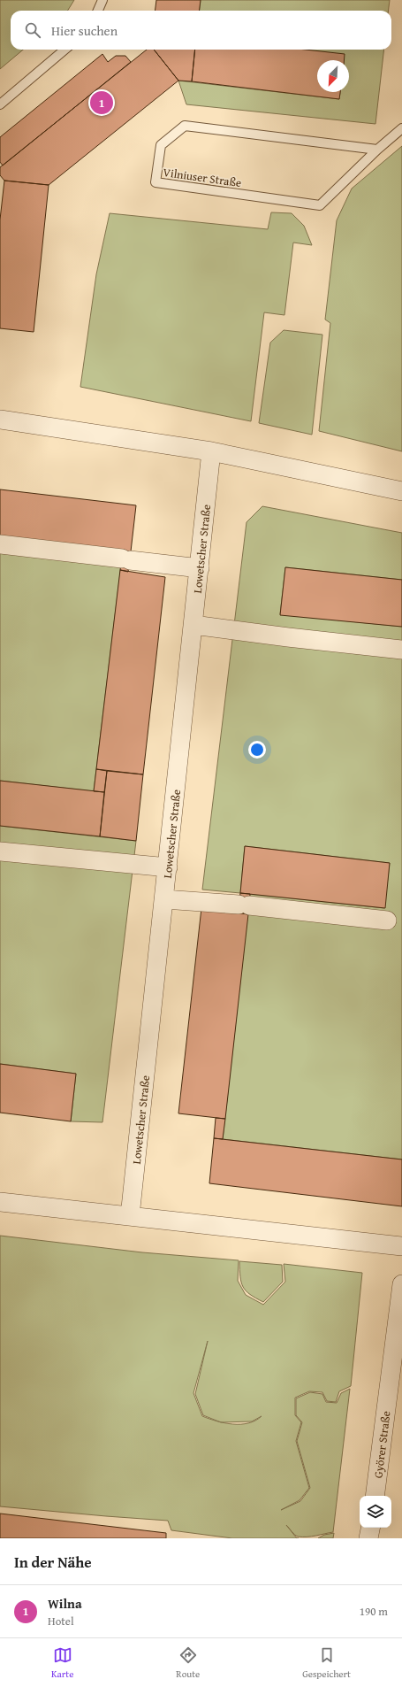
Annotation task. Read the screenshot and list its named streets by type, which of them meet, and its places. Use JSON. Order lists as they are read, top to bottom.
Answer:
{
  "streets": {
    "street": ["Lowetscher Straße", "Györer Straße"],
    "lane": ["Vilniuser Straße"]
  },
  "north": "bottom left",
  "page": {
    "search": "Hier suchen",
    "pins": "1",
    "heading": "In der Nähe",
    "list": [
      {
        "mark": "1",
        "name": "Wilna",
        "note": "Hotel",
        "value": "190 m"
      }
    ],
    "nav": ["Karte", "Route", "Gespeichert"]
  }
}
